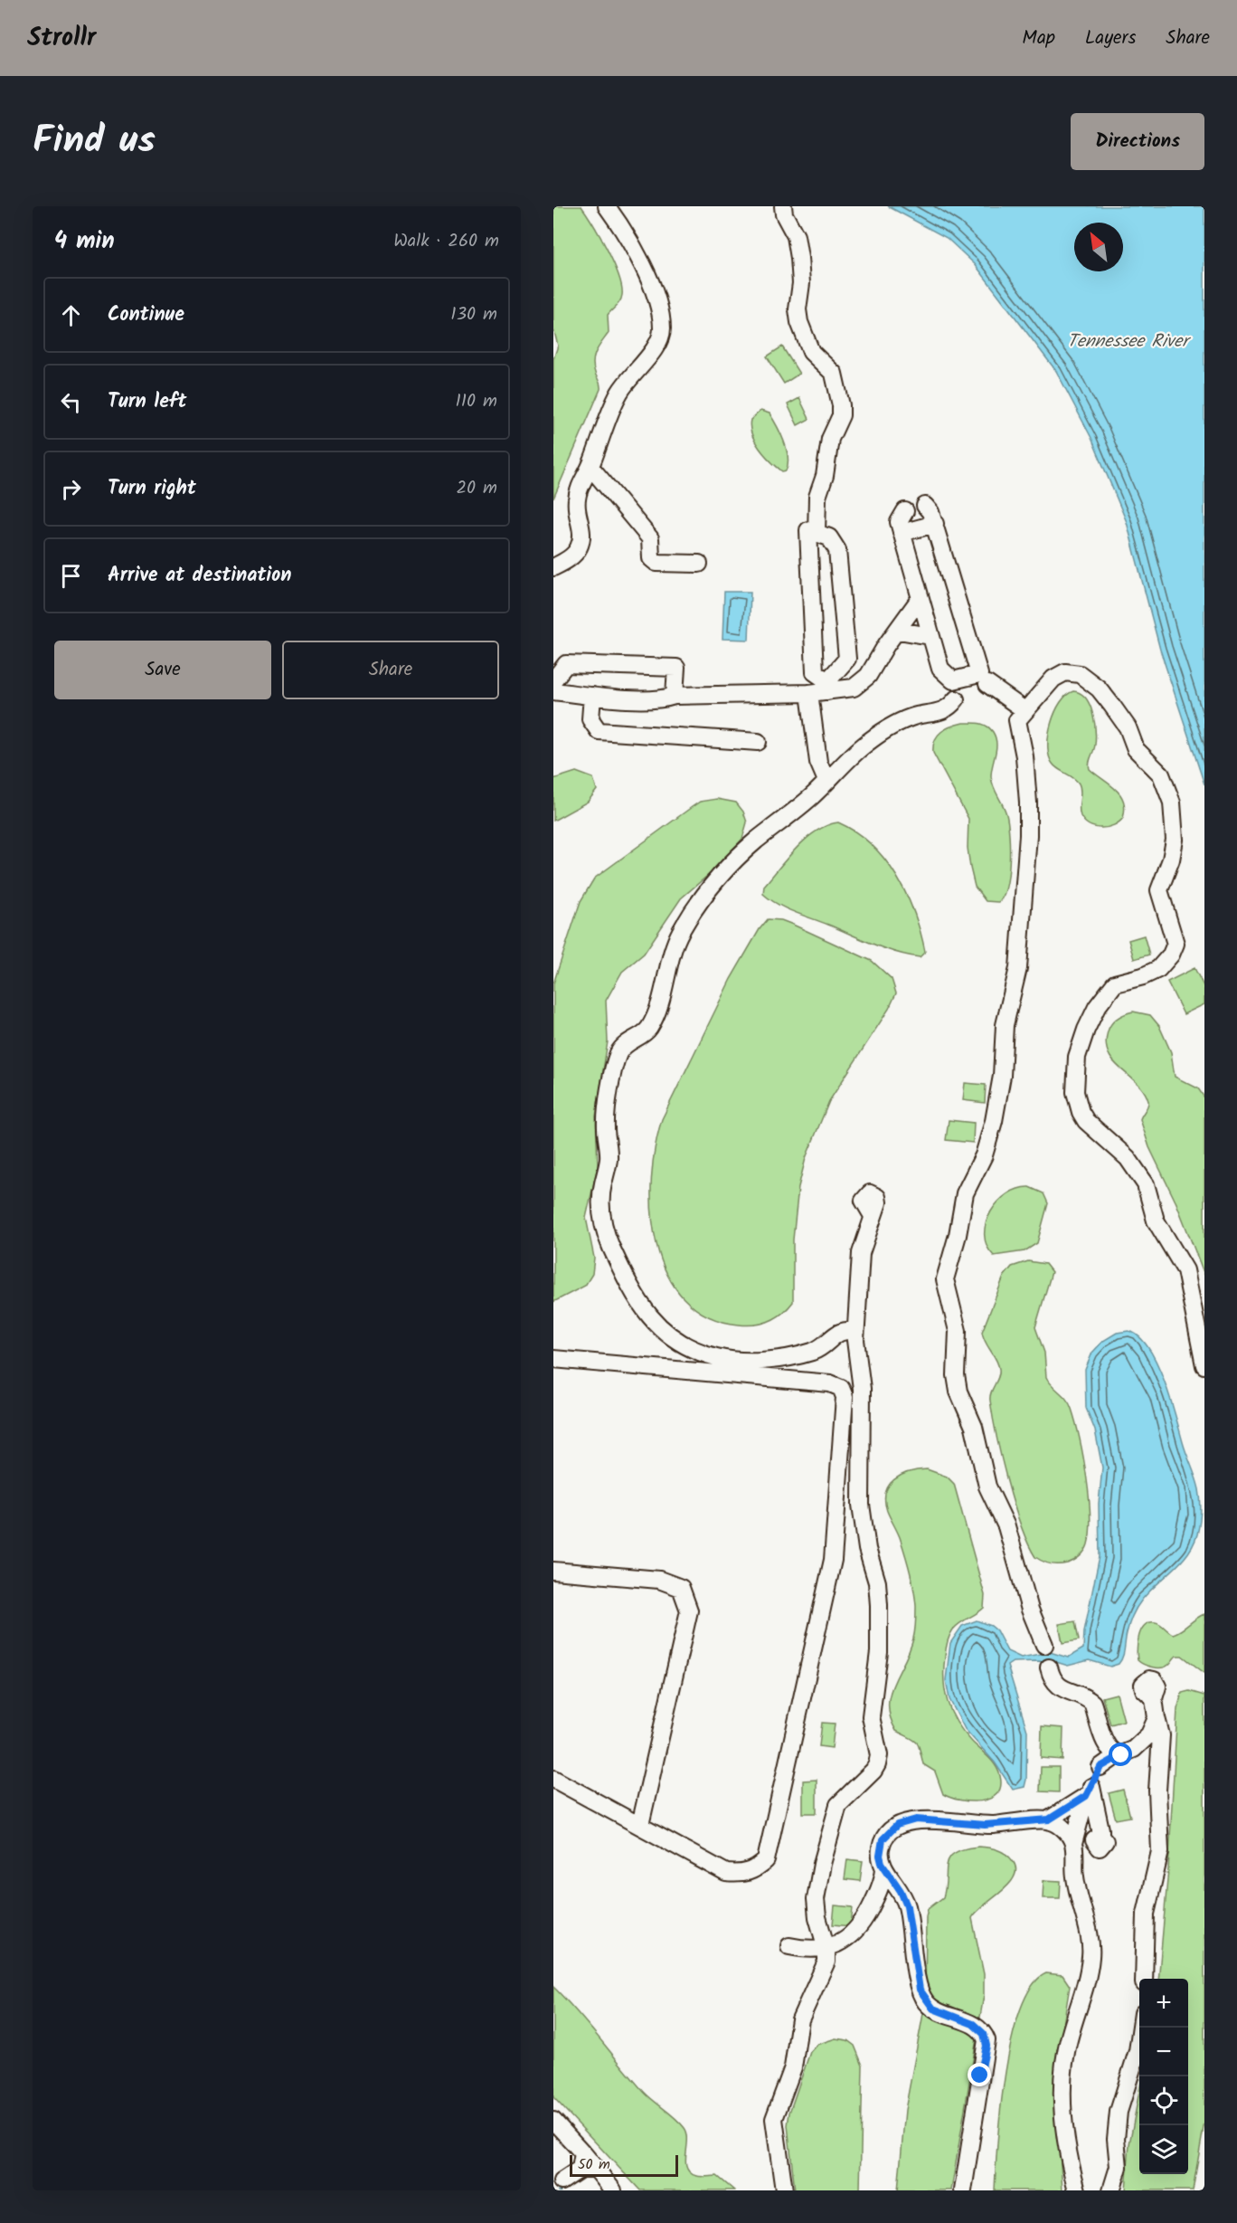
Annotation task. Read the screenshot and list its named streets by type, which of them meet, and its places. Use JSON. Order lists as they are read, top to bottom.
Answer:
{
  "water": ["Tennessee River"],
  "scale_bar": "50 m",
  "north": "top left",
  "page": {
    "header": "Strollr",
    "nav": ["Map", "Layers", "Share"],
    "title": "Find us",
    "buttons": [
      "Directions",
      ["Save", "Share"]
    ],
    "heading": ["4 min", "Walk · 260 m"],
    "list": [
      ["Continue", "130 m"],
      ["Turn left", "110 m"],
      ["Turn right", "20 m"],
      "Arrive at destination"
    ],
    "map_buttons": ["+", "−"],
    "scale": "50 m"
  }
}
